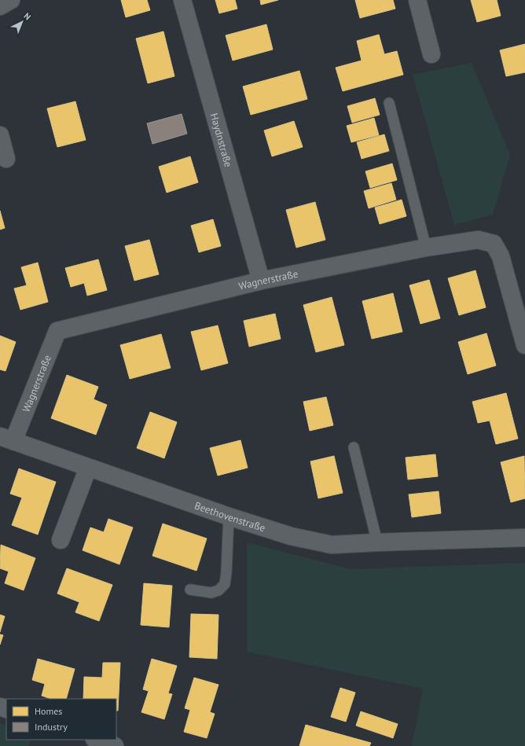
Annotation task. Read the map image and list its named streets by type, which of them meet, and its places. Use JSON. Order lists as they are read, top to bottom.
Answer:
{
  "streets": {
    "street": ["Haydnstraße", "Wagnerstraße", "Beethovenstraße"]
  },
  "crossings": [
    ["Haydnstraße", "Wagnerstraße"],
    ["Wagnerstraße", "Beethovenstraße"]
  ],
  "legend": ["Homes", "Industry"],
  "north": "top right"
}
